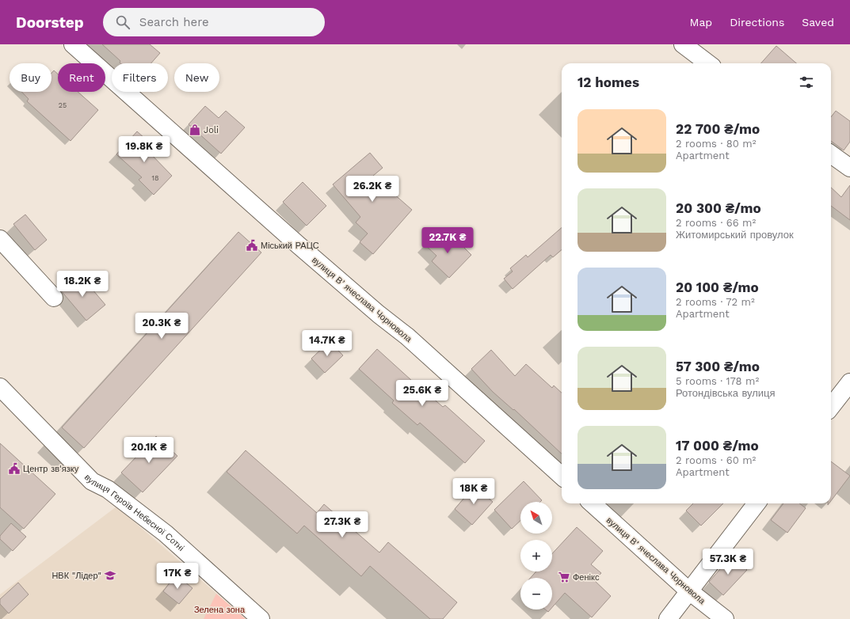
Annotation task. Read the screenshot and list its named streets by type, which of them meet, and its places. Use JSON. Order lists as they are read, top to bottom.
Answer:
{
  "streets": {
    "street": ["вулиця Вʼячеслава Чорновола", "вулиця Героїв Небесної Сотні"]
  },
  "parks": ["Зелена зона"],
  "places": {
    "shop": ["Joli"],
    "public building": ["Міський РАЦС", "Центр зв'язку"],
    "school or university": ["НВК \"Лідер\""],
    "supermarket": ["Фенікс"]
  },
  "house_numbers": ["25", "18"],
  "north": "top left",
  "page": {
    "header": "Doorstep",
    "search": "Search here",
    "nav": ["Map", "Directions", "Saved"],
    "chip": [
      "Buy",
      "Rent",
      "Filters",
      "New"
    ],
    "heading": "12 homes",
    "list": [
      {
        "name": "22 700 ₴/mo",
        "note": "2 rooms · 80 m² · Apartment"
      },
      {
        "name": "20 300 ₴/mo",
        "note": "2 rooms · 66 m² · Житомирський провулок"
      },
      {
        "name": "20 100 ₴/mo",
        "note": "2 rooms · 72 m² · Apartment"
      },
      {
        "name": "57 300 ₴/mo",
        "note": "5 rooms · 178 m² · Ротондівська вулиця"
      },
      {
        "name": "17 000 ₴/mo",
        "note": "2 rooms · 60 m² · Apartment"
      }
    ],
    "price": [
      "19.8K ₴",
      "26.2K ₴",
      "22.7K ₴",
      "18.2K ₴",
      "20.3K ₴",
      "14.7K ₴",
      "25.6K ₴",
      "20.1K ₴",
      "18K ₴",
      "27.3K ₴",
      "57.3K ₴",
      "17K ₴"
    ],
    "map_buttons": ["+", "−"]
  }
}
